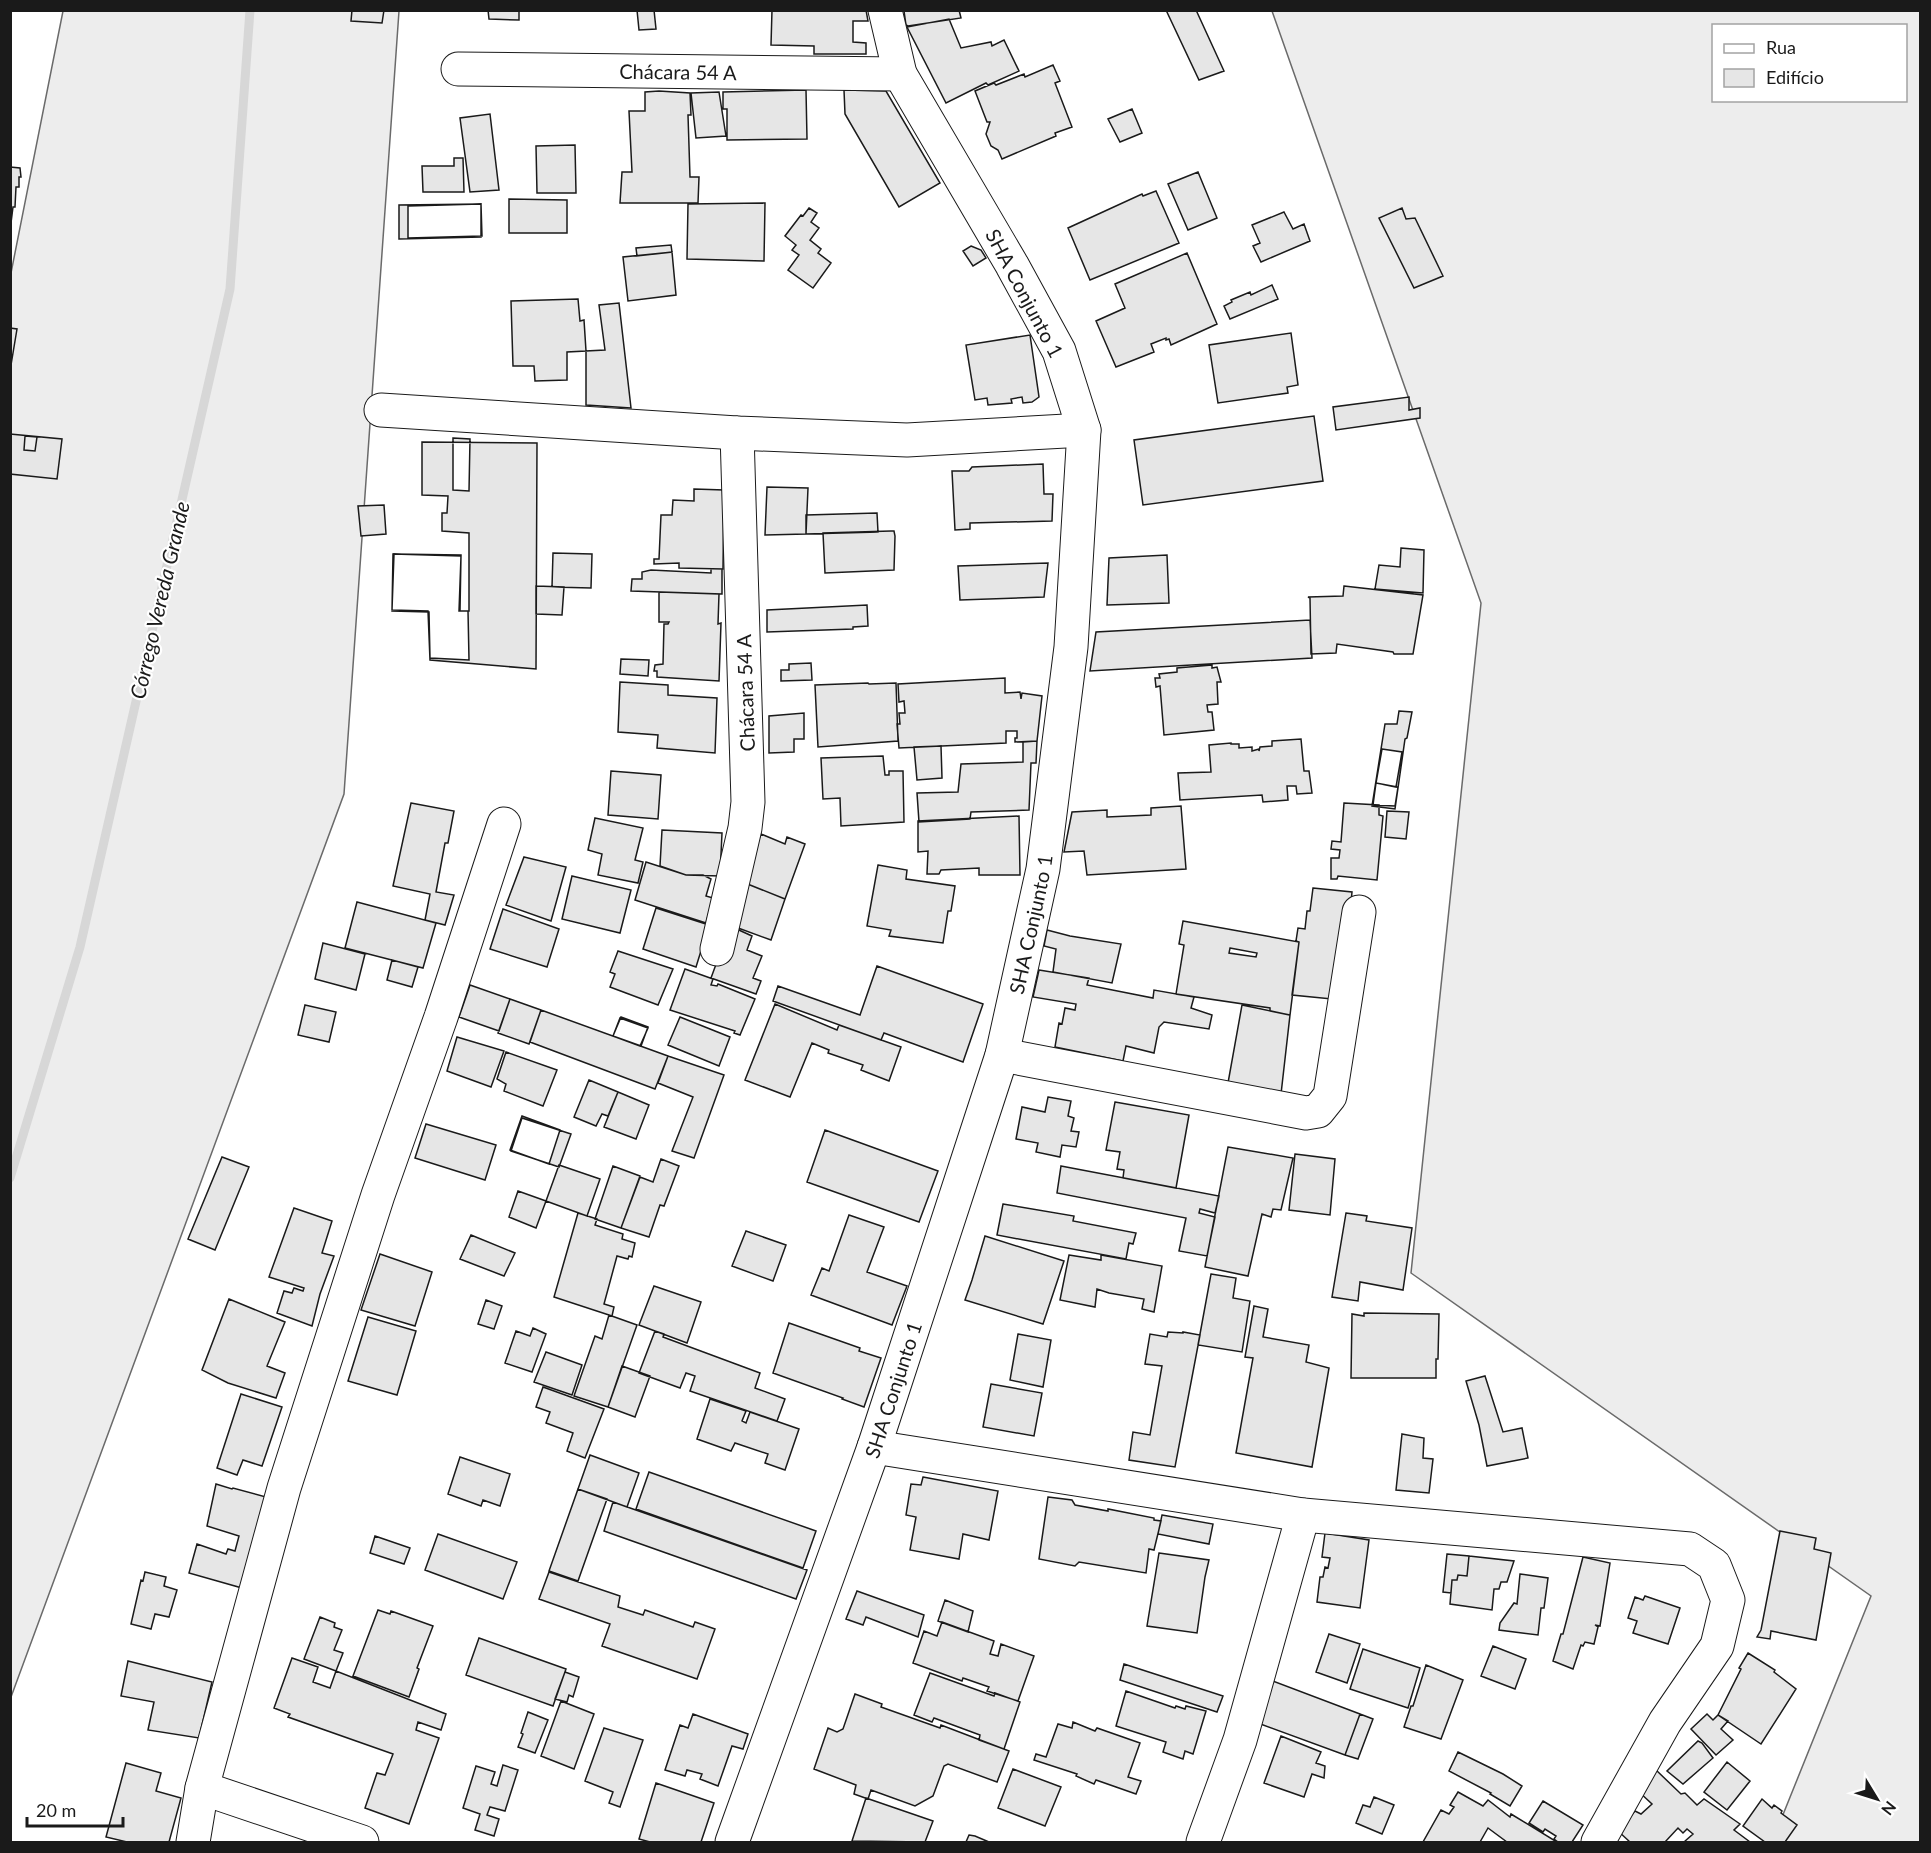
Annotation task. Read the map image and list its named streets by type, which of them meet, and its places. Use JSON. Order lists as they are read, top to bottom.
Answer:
{
  "streets": {
    "street": ["Chácara 54 A", "SHA Conjunto 1"]
  },
  "crossings": [
    ["Chácara 54 A", "SHA Conjunto 1"]
  ],
  "water": ["Córrego Vereda Grande"],
  "legend": ["Rua", "Edifício"],
  "scale_bar": "20 m",
  "north": "bottom right"
}
